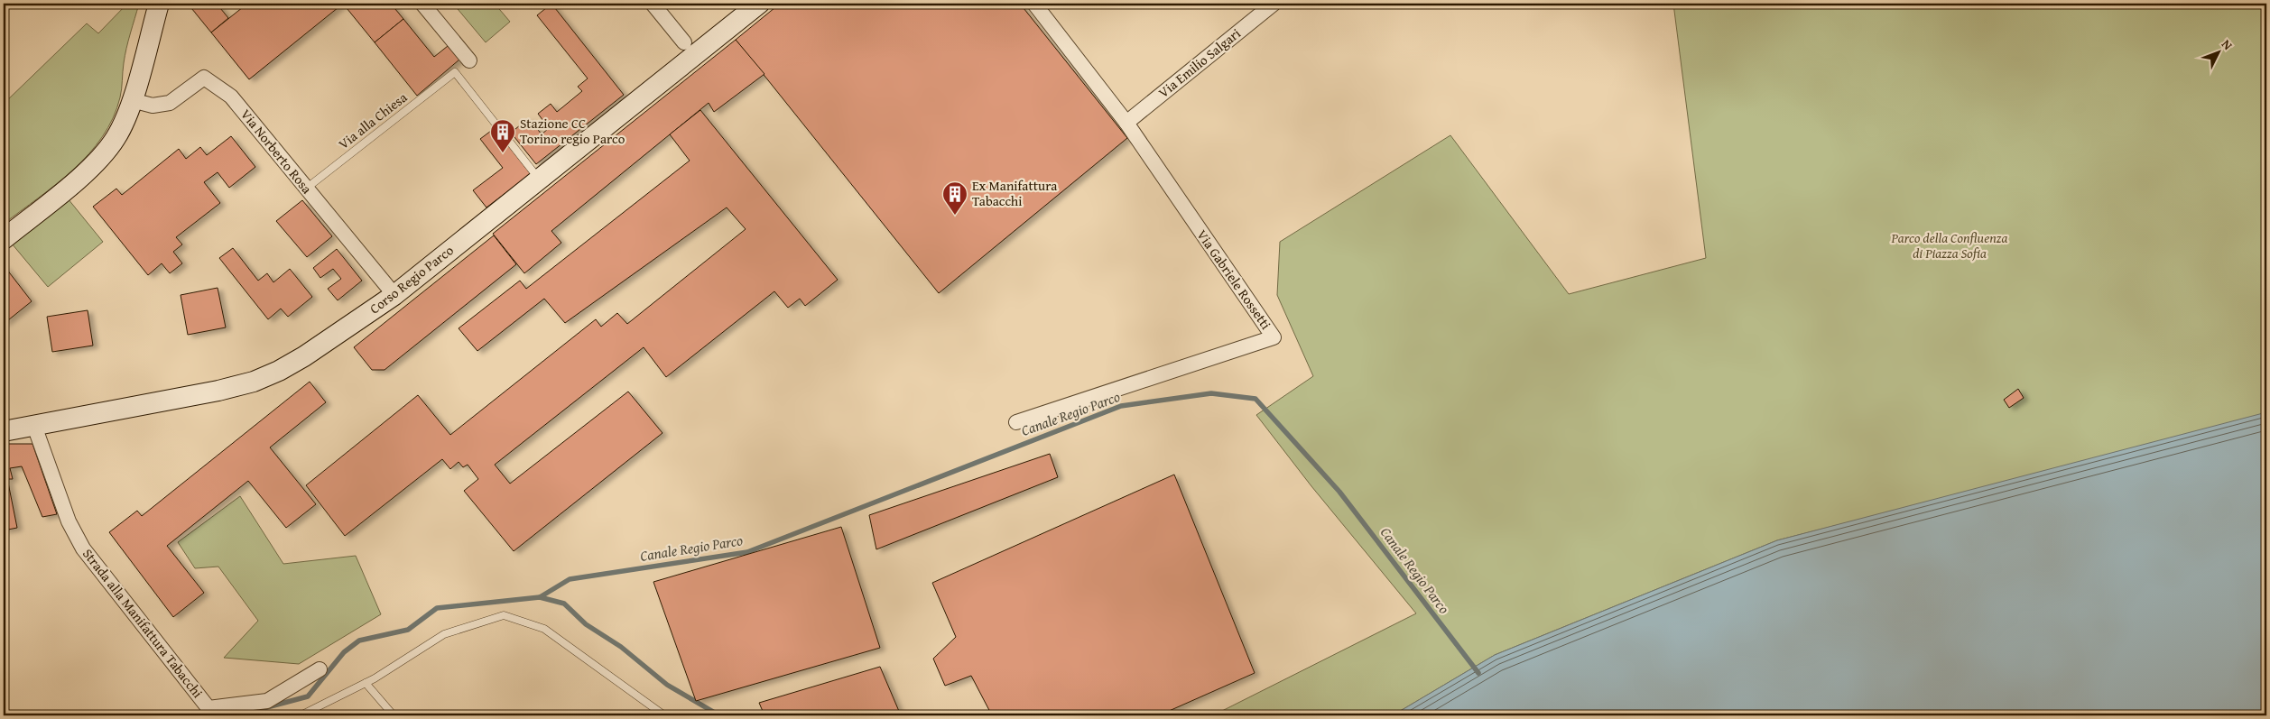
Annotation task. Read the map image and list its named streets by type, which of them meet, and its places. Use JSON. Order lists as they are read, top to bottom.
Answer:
{
  "streets": {
    "street": [
      "Via Emilio Salgari",
      "Via Norberto Rosa",
      "Corso Regio Parco",
      "Via Gabriele Rossetti",
      "Strada alla Manifattura Tabacchi"
    ],
    "lane": ["Via alla Chiesa"]
  },
  "crossings": [
    ["Via Emilio Salgari", "Via Gabriele Rossetti"],
    ["Via alla Chiesa", "Via Norberto Rosa"],
    ["Via alla Chiesa", "Corso Regio Parco"],
    ["Via Norberto Rosa", "Corso Regio Parco"],
    ["Corso Regio Parco", "Strada alla Manifattura Tabacchi"]
  ],
  "water": ["Canale Regio Parco"],
  "parks": ["Parco della Confluenza di Piazza Sofia"],
  "places": {
    "building": ["Stazione CC Torino regio Parco", "Ex Manifattura Tabacchi"]
  },
  "north": "top right"
}
